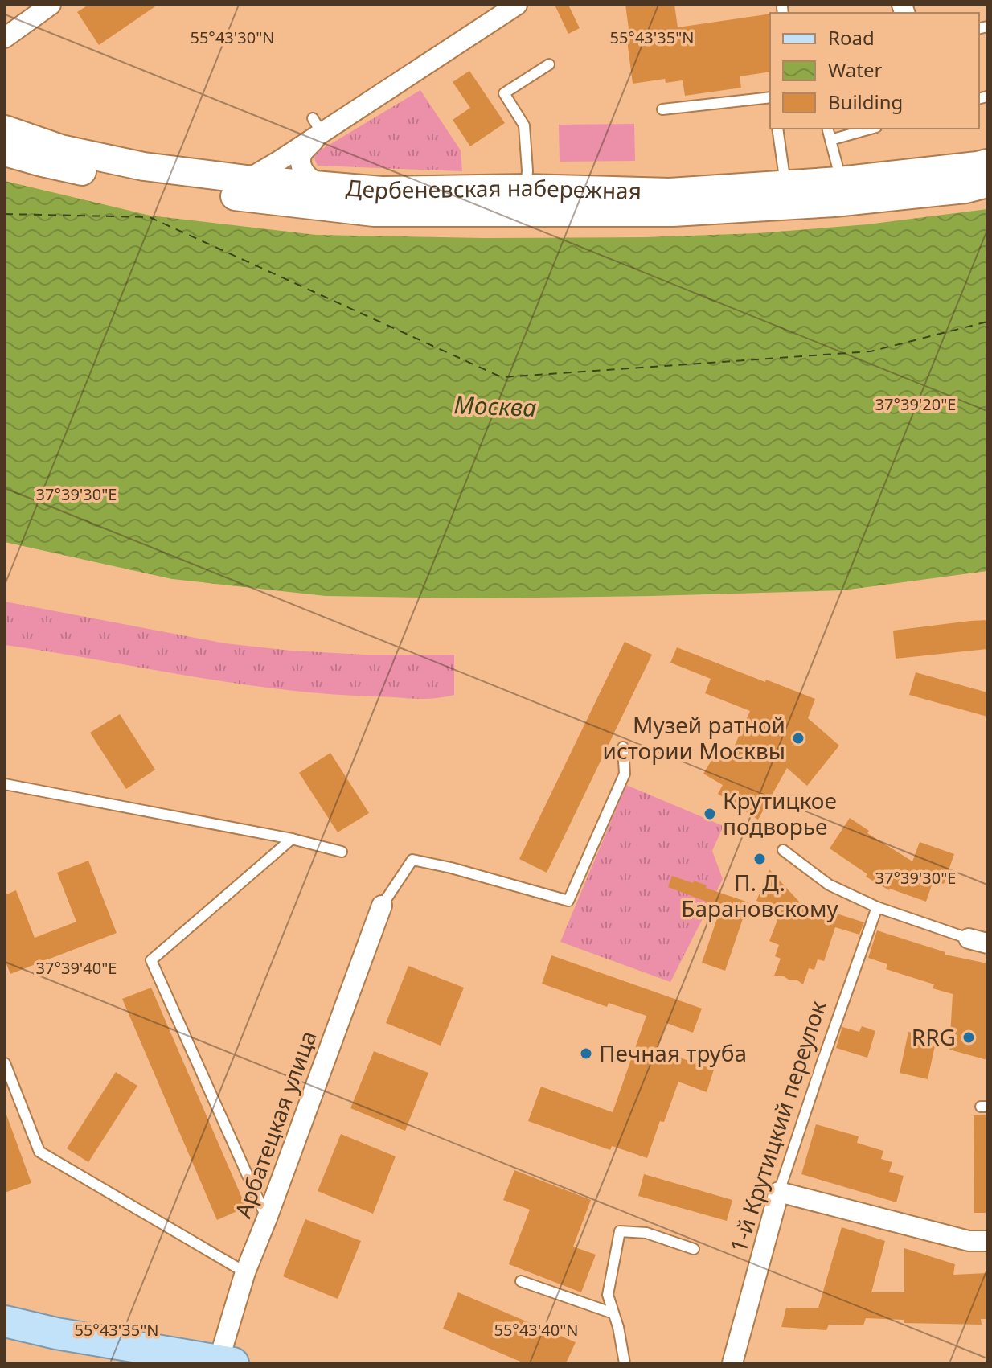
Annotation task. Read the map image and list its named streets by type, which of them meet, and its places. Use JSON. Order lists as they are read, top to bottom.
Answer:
{
  "streets": {
    "main road": ["Дербеневская набережная"],
    "street": ["Арбатецкая улица", "1-й Крутицкий переулок"]
  },
  "water": ["Москва"],
  "places": [
    "Музей ратной истории Москвы",
    "Крутицкое подворье",
    "П. Д. Барановскому",
    "RRG",
    "Печная труба"
  ],
  "legend": ["Road", "Water", "Building"],
  "coordinates": [
    "55°43'35\"N",
    "55°43'30\"N",
    "37°39'20\"E",
    "37°39'30\"E",
    "37°39'40\"E",
    "55°43'40\"N"
  ]
}
